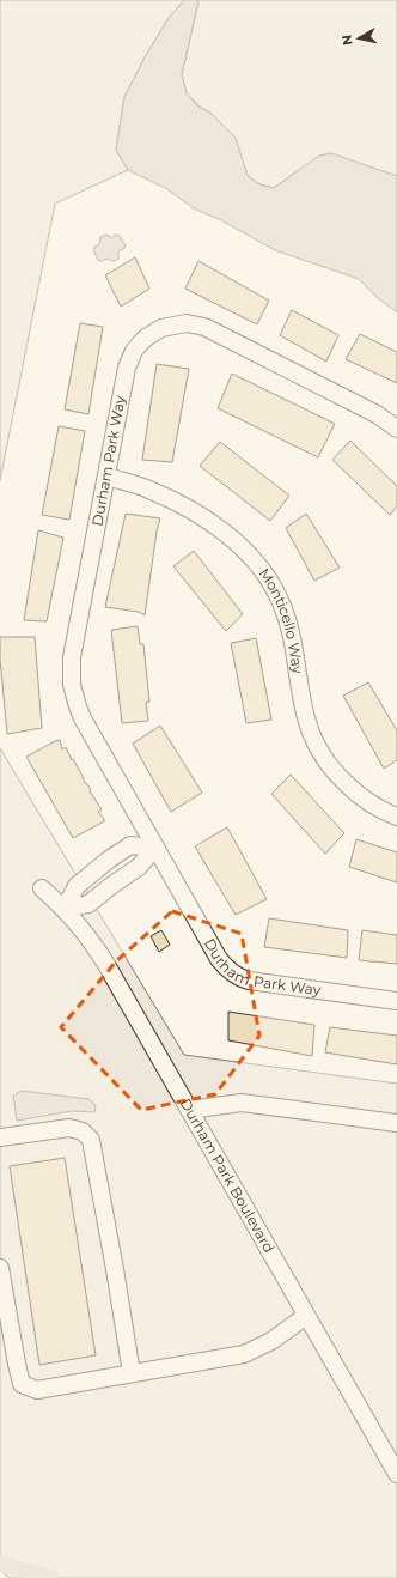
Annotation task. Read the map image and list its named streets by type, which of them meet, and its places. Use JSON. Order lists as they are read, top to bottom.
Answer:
{
  "streets": {
    "street": ["Durham Park Way", "Monticello Way", "Durham Park Boulevard"]
  },
  "crossings": [
    ["Durham Park Way", "Monticello Way"]
  ],
  "north": "left"
}
